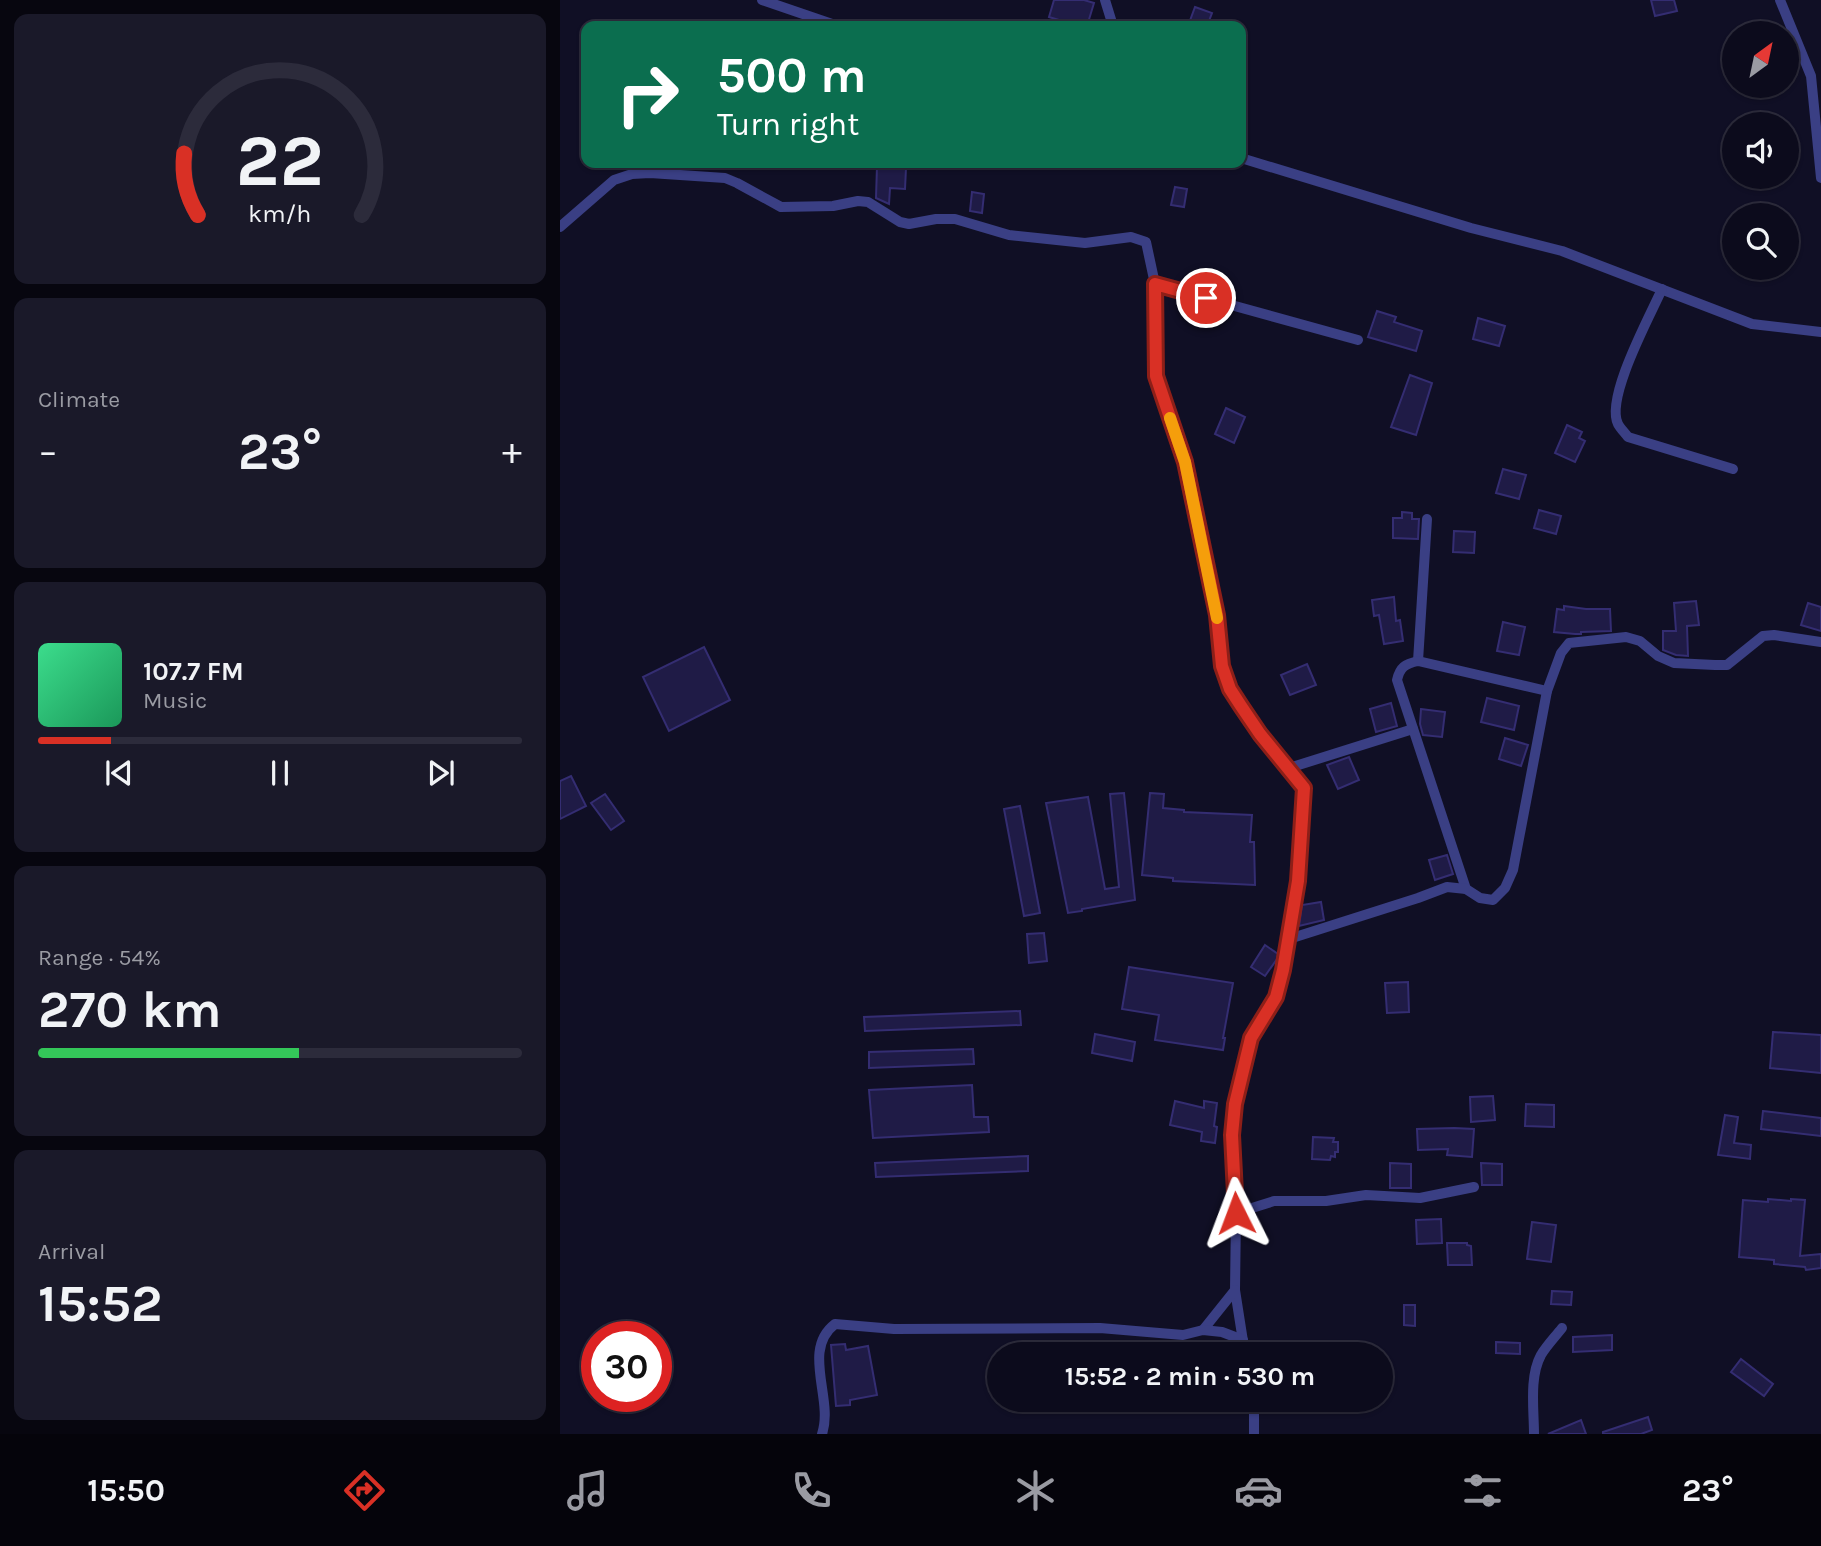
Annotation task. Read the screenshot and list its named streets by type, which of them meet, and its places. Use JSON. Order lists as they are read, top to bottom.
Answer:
{
  "north": "top right",
  "page": {
    "turn": ["500 m", "Turn right"],
    "tile": [
      "Climate",
      ["Range · 54%", "270 km"],
      ["Arrival", "15:52"]
    ],
    "heat": ["−", "23°", "+"],
    "song": ["107.7 FM", "Music"],
    "limit": "30",
    "trip": "15:52 · 2 min · 530 m",
    "tabs": ["15:50", "23°"],
    "gauge": ["22", "km/h"]
  }
}
